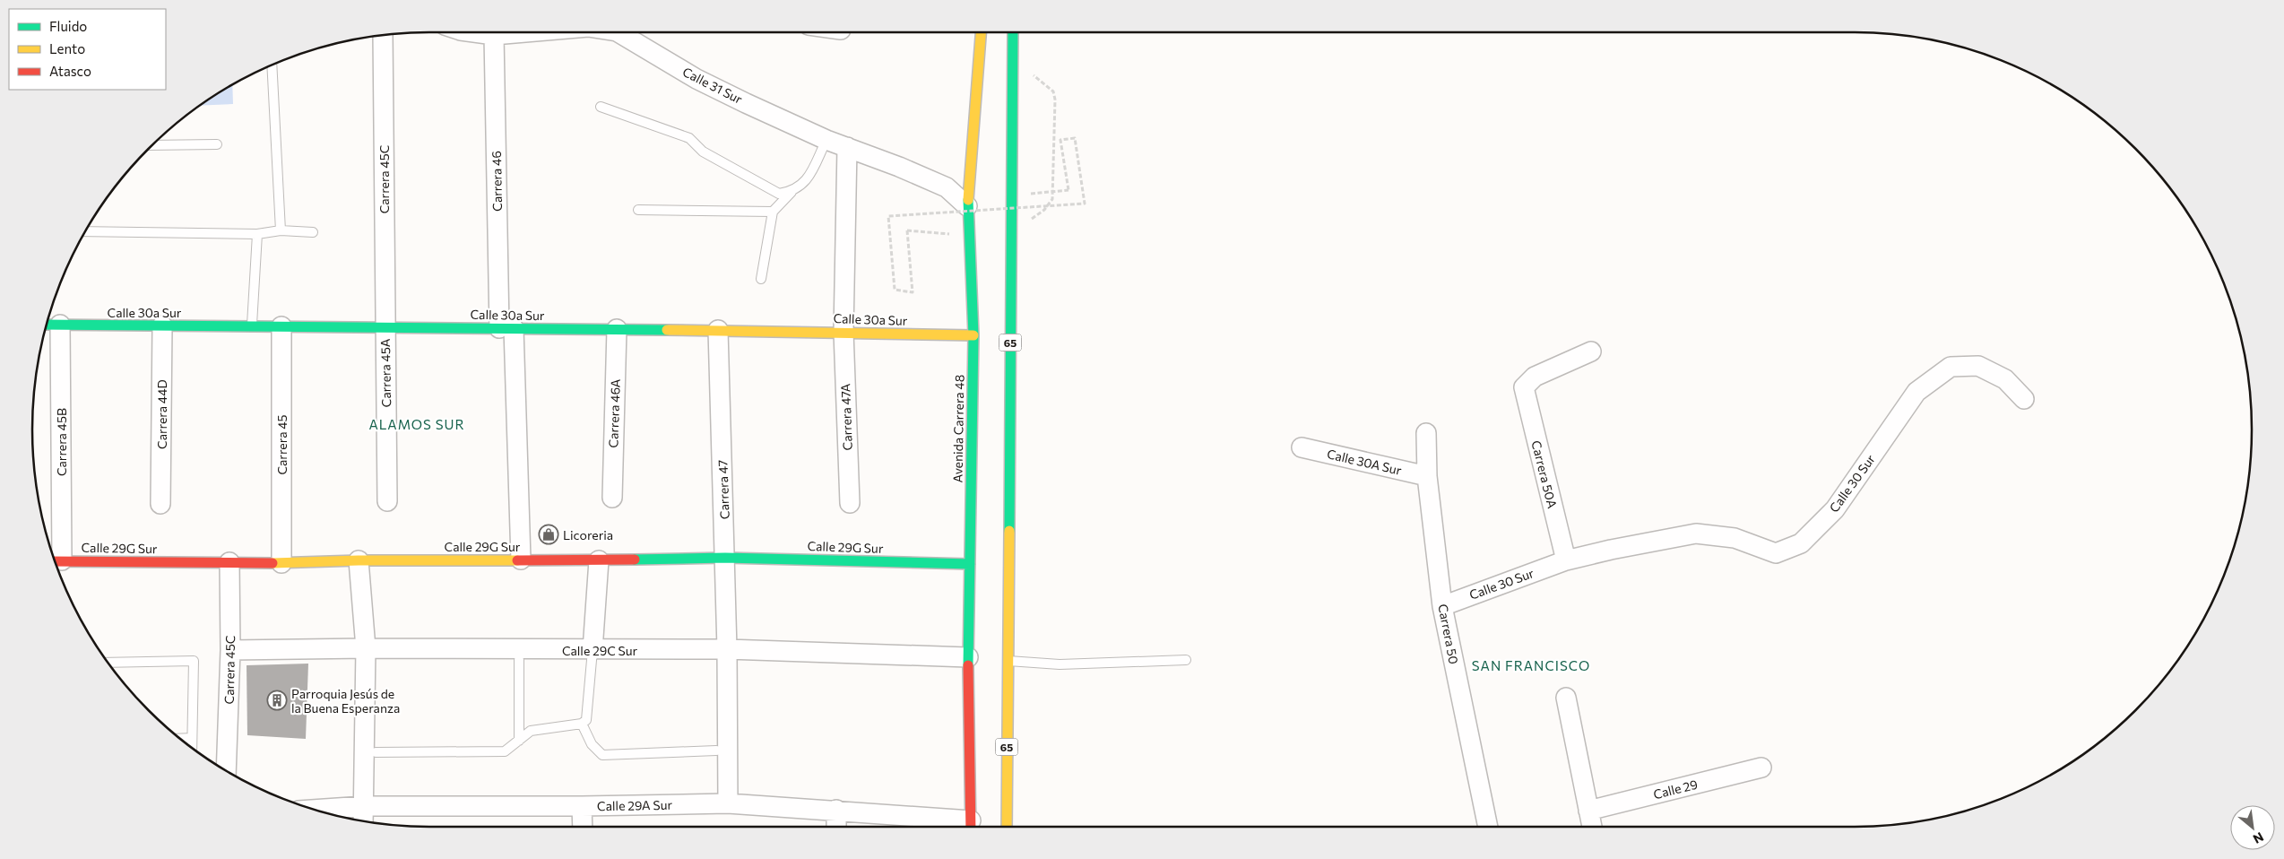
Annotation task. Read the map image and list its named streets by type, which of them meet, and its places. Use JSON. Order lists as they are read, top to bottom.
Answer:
{
  "streets": {
    "street": [
      "Calle 31 Sur",
      "Carrera 45C",
      "Carrera 46",
      "Calle 30a Sur",
      "65",
      "Carrera 45A",
      "Carrera 46A",
      "Carrera 44D",
      "Carrera 47A",
      "Avenida Carrera 48",
      "Carrera 45B",
      "Carrera 45",
      "Calle 30A Sur",
      "Carrera 50A",
      "Calle 30 Sur",
      "Carrera 47",
      "Calle 29G Sur",
      "Carrera 50",
      "Calle 29C Sur",
      "Calle 29",
      "Calle 29A Sur"
    ]
  },
  "crossings": [
    ["Calle 31 Sur", "Carrera 46"],
    ["Calle 31 Sur", "Carrera 47A"],
    ["Calle 31 Sur", "Avenida Carrera 48"],
    ["Carrera 45C", "Calle 30a Sur"],
    ["Carrera 45C", "Carrera 45A"],
    ["Carrera 45C", "Calle 29G Sur"],
    ["Carrera 45C", "Calle 29C Sur"],
    ["Carrera 46", "Calle 30a Sur"],
    ["Carrera 46", "Calle 29G Sur"],
    ["Calle 30a Sur", "Carrera 45A"],
    ["Calle 30a Sur", "Carrera 46A"],
    ["Calle 30a Sur", "Carrera 44D"],
    ["Calle 30a Sur", "Carrera 47A"],
    ["Calle 30a Sur", "Avenida Carrera 48"],
    ["Calle 30a Sur", "Carrera 45B"],
    ["Calle 30a Sur", "Carrera 45"],
    ["Calle 30a Sur", "Carrera 47"],
    ["Avenida Carrera 48", "Calle 29G Sur"],
    ["Avenida Carrera 48", "Calle 29C Sur"],
    ["Avenida Carrera 48", "Calle 29A Sur"],
    ["Carrera 45", "Calle 29G Sur"],
    ["Calle 30A Sur", "Carrera 50"],
    ["Carrera 50A", "Calle 30 Sur"],
    ["Calle 30 Sur", "Carrera 50"],
    ["Carrera 47", "Calle 29G Sur"],
    ["Carrera 47", "Calle 29C Sur"],
    ["Carrera 47", "Calle 29A Sur"]
  ],
  "districts": ["ALAMOS SUR", "SAN FRANCISCO"],
  "places": {
    "shop": ["Licoreria"],
    "building": ["Parroquia Jesús de la Buena Esperanza"]
  },
  "legend": ["Fluido", "Lento", "Atasco"],
  "north": "bottom right"
}
